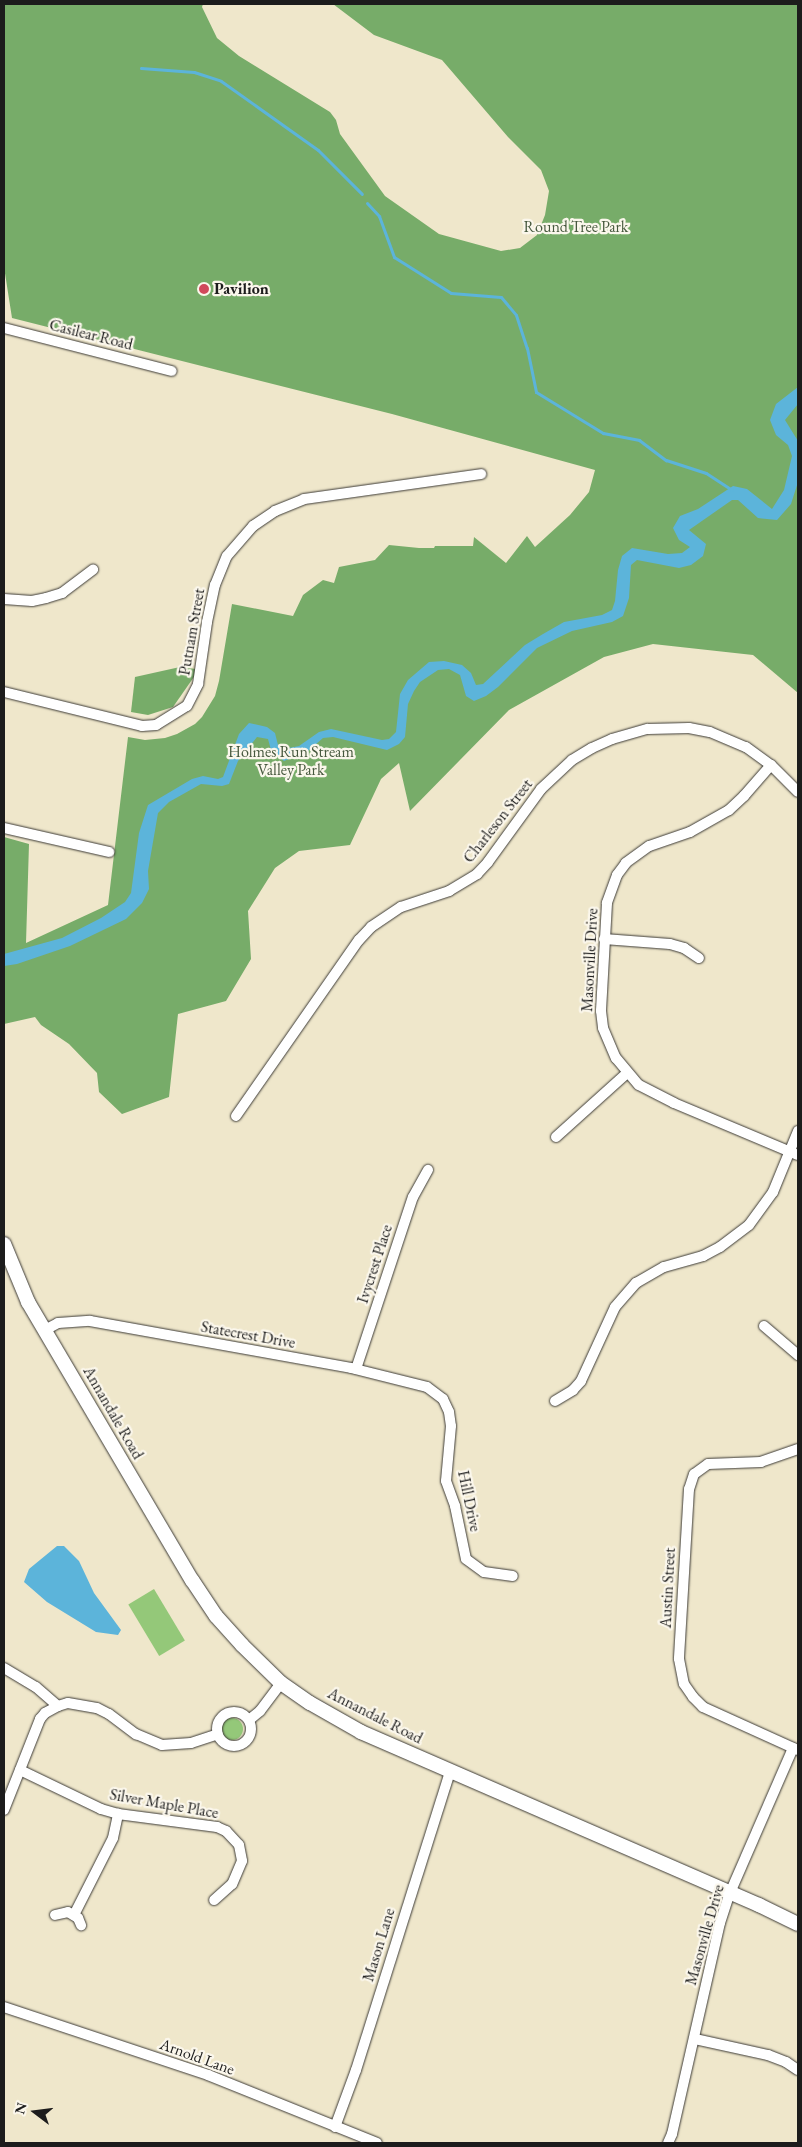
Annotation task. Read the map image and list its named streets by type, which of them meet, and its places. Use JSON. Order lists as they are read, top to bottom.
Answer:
{
  "streets": {
    "main road": ["Annandale Road"],
    "street": [
      "Casilear Road",
      "Putnam Street",
      "Charleson Street",
      "Masonville Drive",
      "Ivycrest Place",
      "Statecrest Drive",
      "Hill Drive",
      "Austin Street",
      "Silver Maple Place",
      "Mason Lane",
      "Arnold Lane"
    ]
  },
  "crossings": [
    ["Charleson Street", "Masonville Drive"],
    ["Masonville Drive", "Annandale Road"],
    ["Masonville Drive", "Austin Street"],
    ["Ivycrest Place", "Statecrest Drive"],
    ["Statecrest Drive", "Annandale Road"],
    ["Statecrest Drive", "Hill Drive"],
    ["Annandale Road", "Mason Lane"],
    ["Mason Lane", "Arnold Lane"]
  ],
  "parks": ["Round Tree Park", "Holmes Run Stream Valley Park"],
  "places": ["Pavilion"],
  "north": "left"
}
